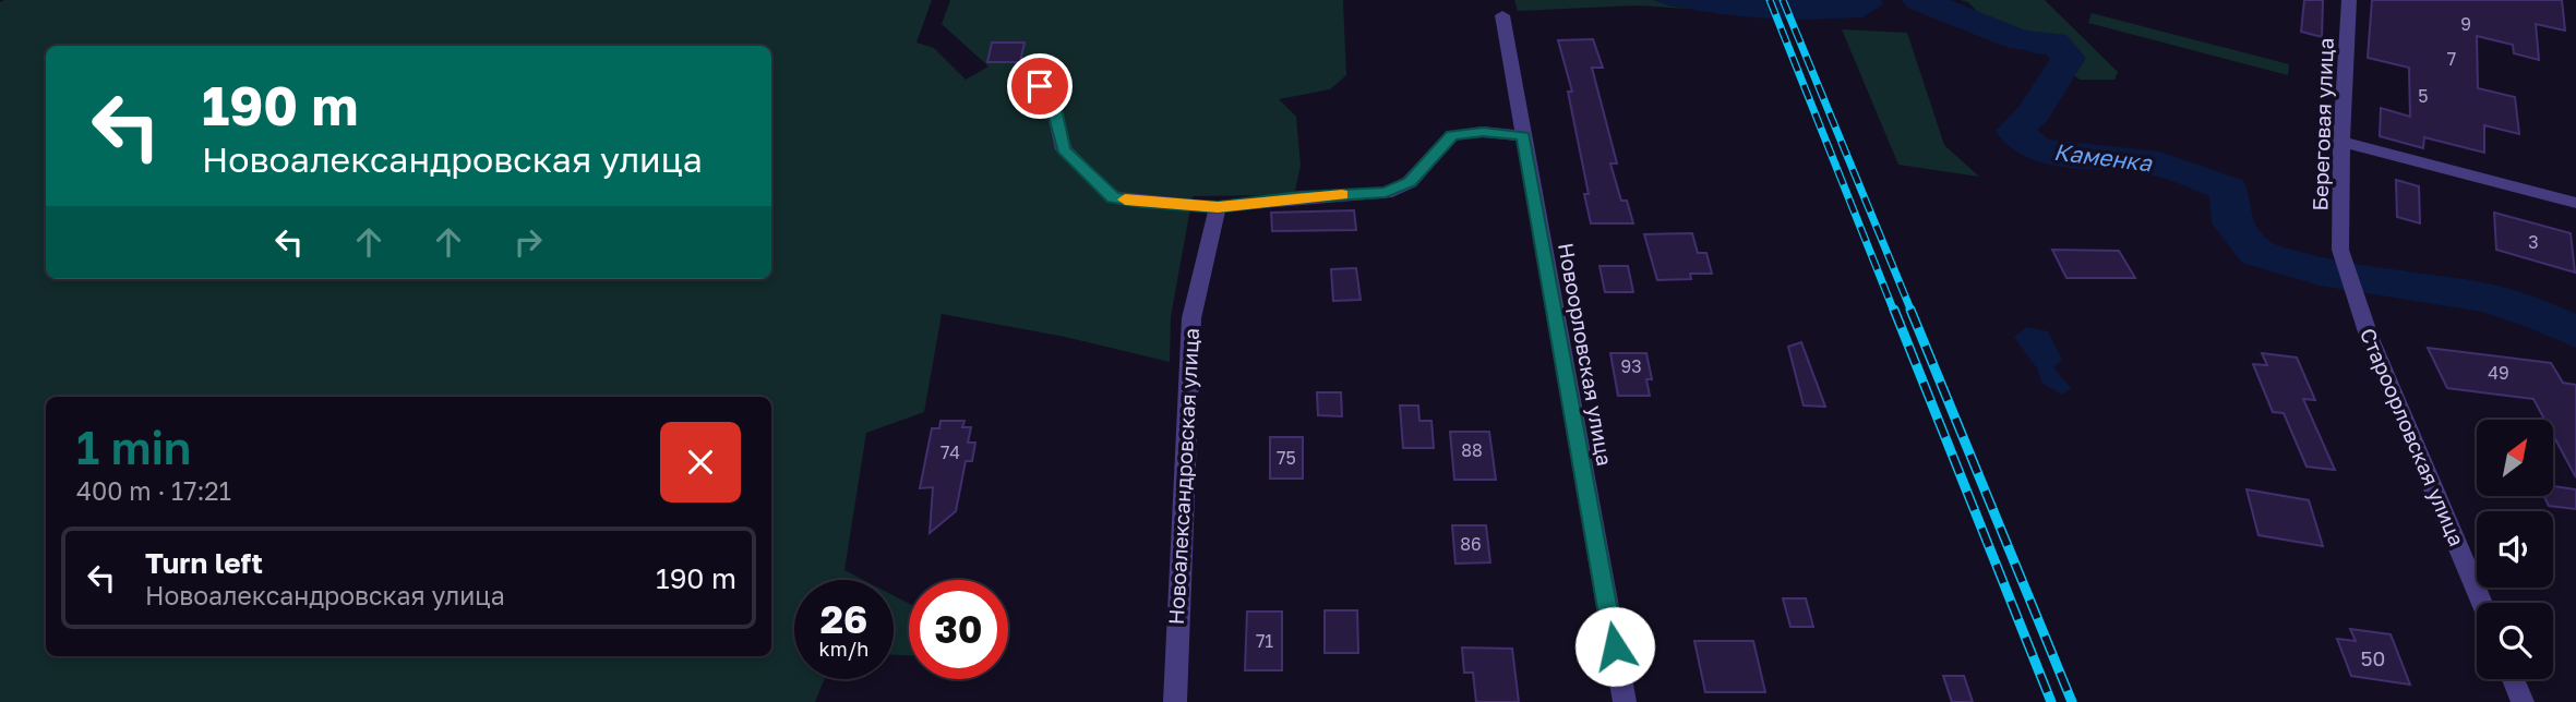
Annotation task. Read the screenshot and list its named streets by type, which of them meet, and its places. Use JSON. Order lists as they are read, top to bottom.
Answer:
{
  "streets": {
    "street": [
      "Береговая улица",
      "Новоорловская улица",
      "Староорловская улица",
      "Новоалександровская улица"
    ]
  },
  "crossings": [
    ["Береговая улица", "Староорловская улица"]
  ],
  "water": ["Каменка"],
  "house_numbers": [
    "9",
    "7",
    "5",
    "3",
    "93",
    "49",
    "88",
    "74",
    "75",
    "86",
    "71",
    "50"
  ],
  "north": "top right",
  "page": {
    "turn": ["190 m", "Новоалександровская улица"],
    "heading": ["1 min", "400 m · 17:21"],
    "list": [
      {
        "name": "Turn left",
        "note": "Новоалександровская улица",
        "value": "190 m"
      }
    ],
    "speed": "26 km/h",
    "limit": "30"
  }
}
